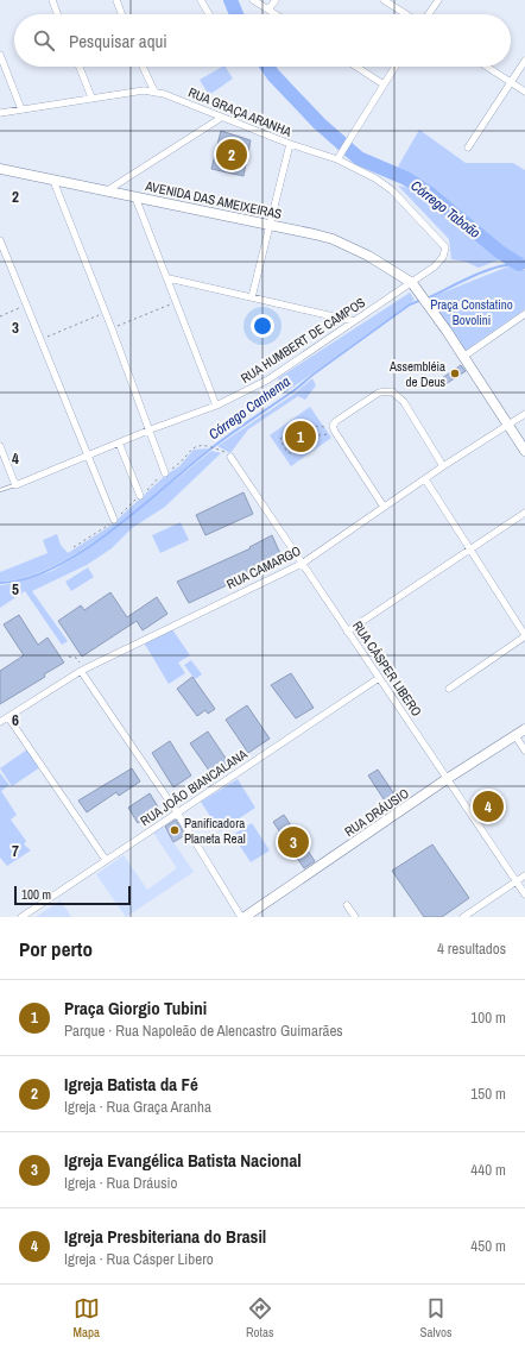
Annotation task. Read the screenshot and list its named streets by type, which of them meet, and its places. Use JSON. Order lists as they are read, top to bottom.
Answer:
{
  "streets": {
    "street": [
      "RUA GRAÇA ARANHA",
      "AVENIDA DAS AMEIXEIRAS",
      "RUA HUMBERT DE CAMPOS",
      "RUA CAMARGO",
      "RUA CÁSPER LIBERO",
      "RUA JOÃO BIANCALANA",
      "RUA DRÁUSIO"
    ]
  },
  "crossings": [
    ["RUA GRAÇA ARANHA", "RUA HUMBERT DE CAMPOS"],
    ["AVENIDA DAS AMEIXEIRAS", "RUA HUMBERT DE CAMPOS"],
    ["RUA CAMARGO", "RUA CÁSPER LIBERO"],
    ["RUA CÁSPER LIBERO", "RUA JOÃO BIANCALANA"],
    ["RUA CÁSPER LIBERO", "RUA DRÁUSIO"]
  ],
  "water": ["Córrego Taboão", "Córrego Canhema"],
  "parks": ["Praça Constatino Bovolini"],
  "places": ["Assembléia de Deus", "Panificadora Planeta Real"],
  "scale_bar": "100 m",
  "page": {
    "search": "Pesquisar aqui",
    "pins": [
      "2",
      "1",
      "4",
      "3"
    ],
    "scale": "100 m",
    "heading": ["Por perto", "4 resultados"],
    "list": [
      {
        "mark": "1",
        "name": "Praça Giorgio Tubini",
        "note": "Parque · Rua Napoleão de Alencastro Guimarães",
        "value": "100 m"
      },
      {
        "mark": "2",
        "name": "Igreja Batista da Fé",
        "note": "Igreja · Rua Graça Aranha",
        "value": "150 m"
      },
      {
        "mark": "3",
        "name": "Igreja Evangélica Batista Nacional",
        "note": "Igreja · Rua Dráusio",
        "value": "440 m"
      },
      {
        "mark": "4",
        "name": "Igreja Presbiteriana do Brasil",
        "note": "Igreja · Rua Cásper Libero",
        "value": "450 m"
      }
    ],
    "nav": ["Mapa", "Rotas", "Salvos"]
  },
  "grid": {
    "rows": [
      "2",
      "3",
      "4",
      "5",
      "6",
      "7"
    ]
  }
}
